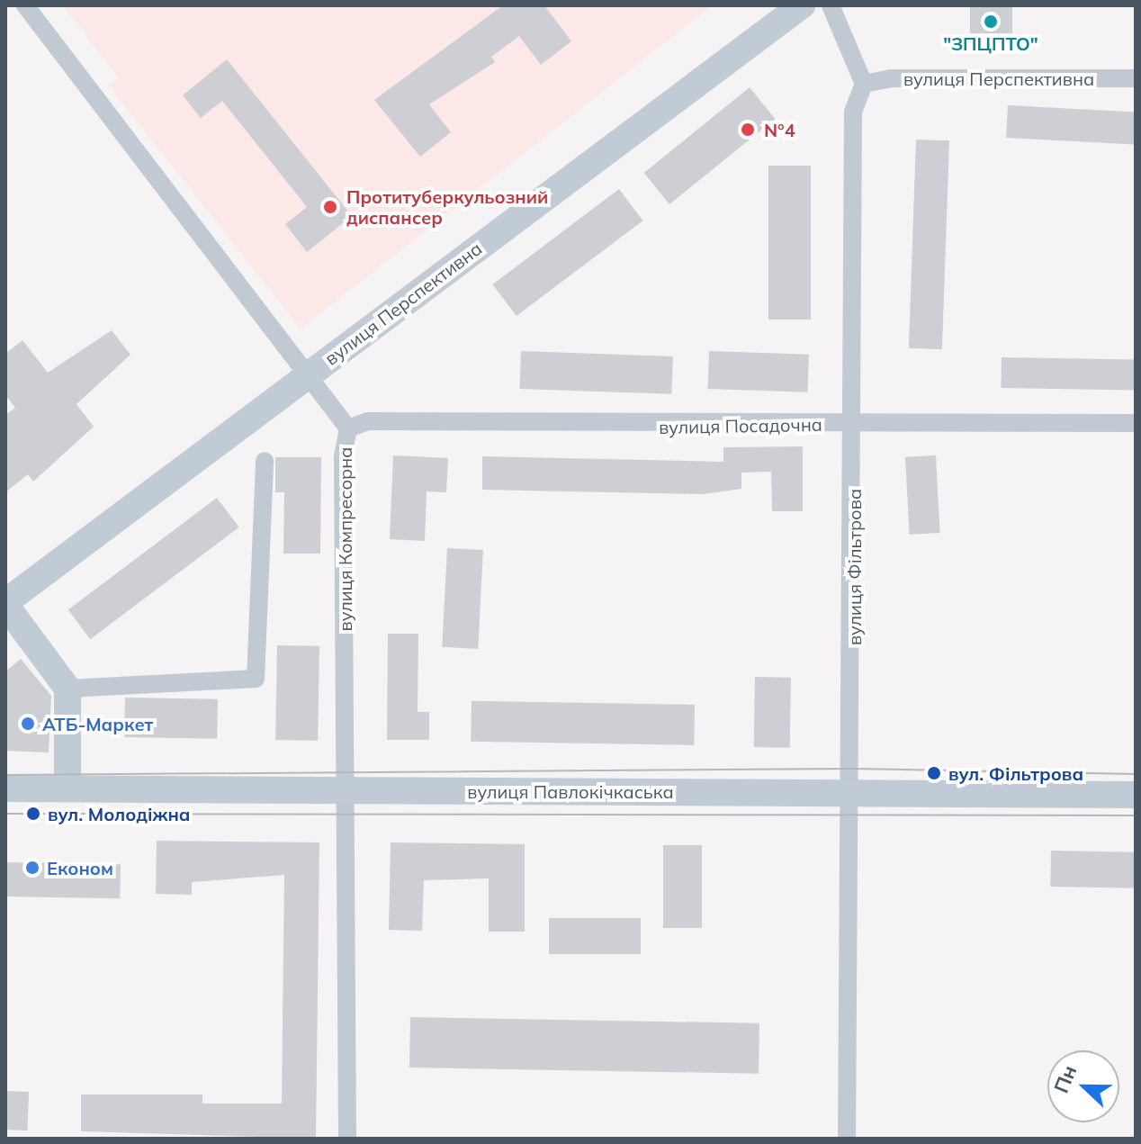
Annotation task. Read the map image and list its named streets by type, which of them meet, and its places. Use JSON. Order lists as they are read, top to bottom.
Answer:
{
  "streets": {
    "street": [
      "вулиця Перспективна",
      "вулиця Посадочна",
      "вулиця Компресорна",
      "вулиця Фільтрова",
      "вулиця Павлокічкаська"
    ]
  },
  "crossings": [
    ["вулиця Перспективна", "вулиця Компресорна"],
    ["вулиця Перспективна", "вулиця Фільтрова"],
    ["вулиця Посадочна", "вулиця Компресорна"],
    ["вулиця Посадочна", "вулиця Фільтрова"],
    ["вулиця Компресорна", "вулиця Павлокічкаська"],
    ["вулиця Фільтрова", "вулиця Павлокічкаська"]
  ],
  "places": [
    "\"ЗПЦПТО\"",
    "N°4",
    "Протитуберкульозний диспансер",
    "АТБ-Маркет",
    "вул. Фільтрова",
    "вул. Молодіжна",
    "Економ"
  ],
  "north": "left"
}
